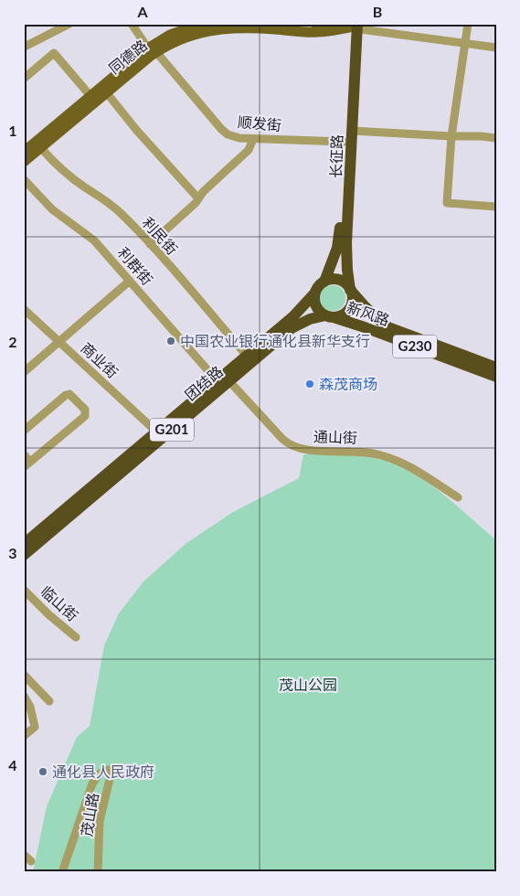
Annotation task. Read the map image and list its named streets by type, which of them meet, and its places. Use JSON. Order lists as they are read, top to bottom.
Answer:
{
  "streets": {
    "highway": [
      "长征路",
      "新风路",
      "G230",
      "团结路",
      "G201"
    ],
    "main road": ["同德路"],
    "street": [
      "顺发街",
      "利民街",
      "利群街",
      "商业街",
      "通山街",
      "临山街",
      "茂山路"
    ]
  },
  "crossings": [
    ["同德路", "顺发街"],
    ["同德路", "长征路"],
    ["同德路", "利民街"],
    ["顺发街", "长征路"],
    ["长征路", "新风路"],
    ["长征路", "团结路"],
    ["利民街", "团结路"],
    ["利群街", "团结路"],
    ["新风路", "团结路"],
    ["商业街", "团结路"],
    ["团结路", "通山街"]
  ],
  "parks": ["茂山公园"],
  "places": ["中国农业银行通化县新华支行", "森茂商场", "通化县人民政府"],
  "grid": {
    "columns": ["A", "B"],
    "rows": [
      "1",
      "2",
      "3",
      "4"
    ]
  }
}
